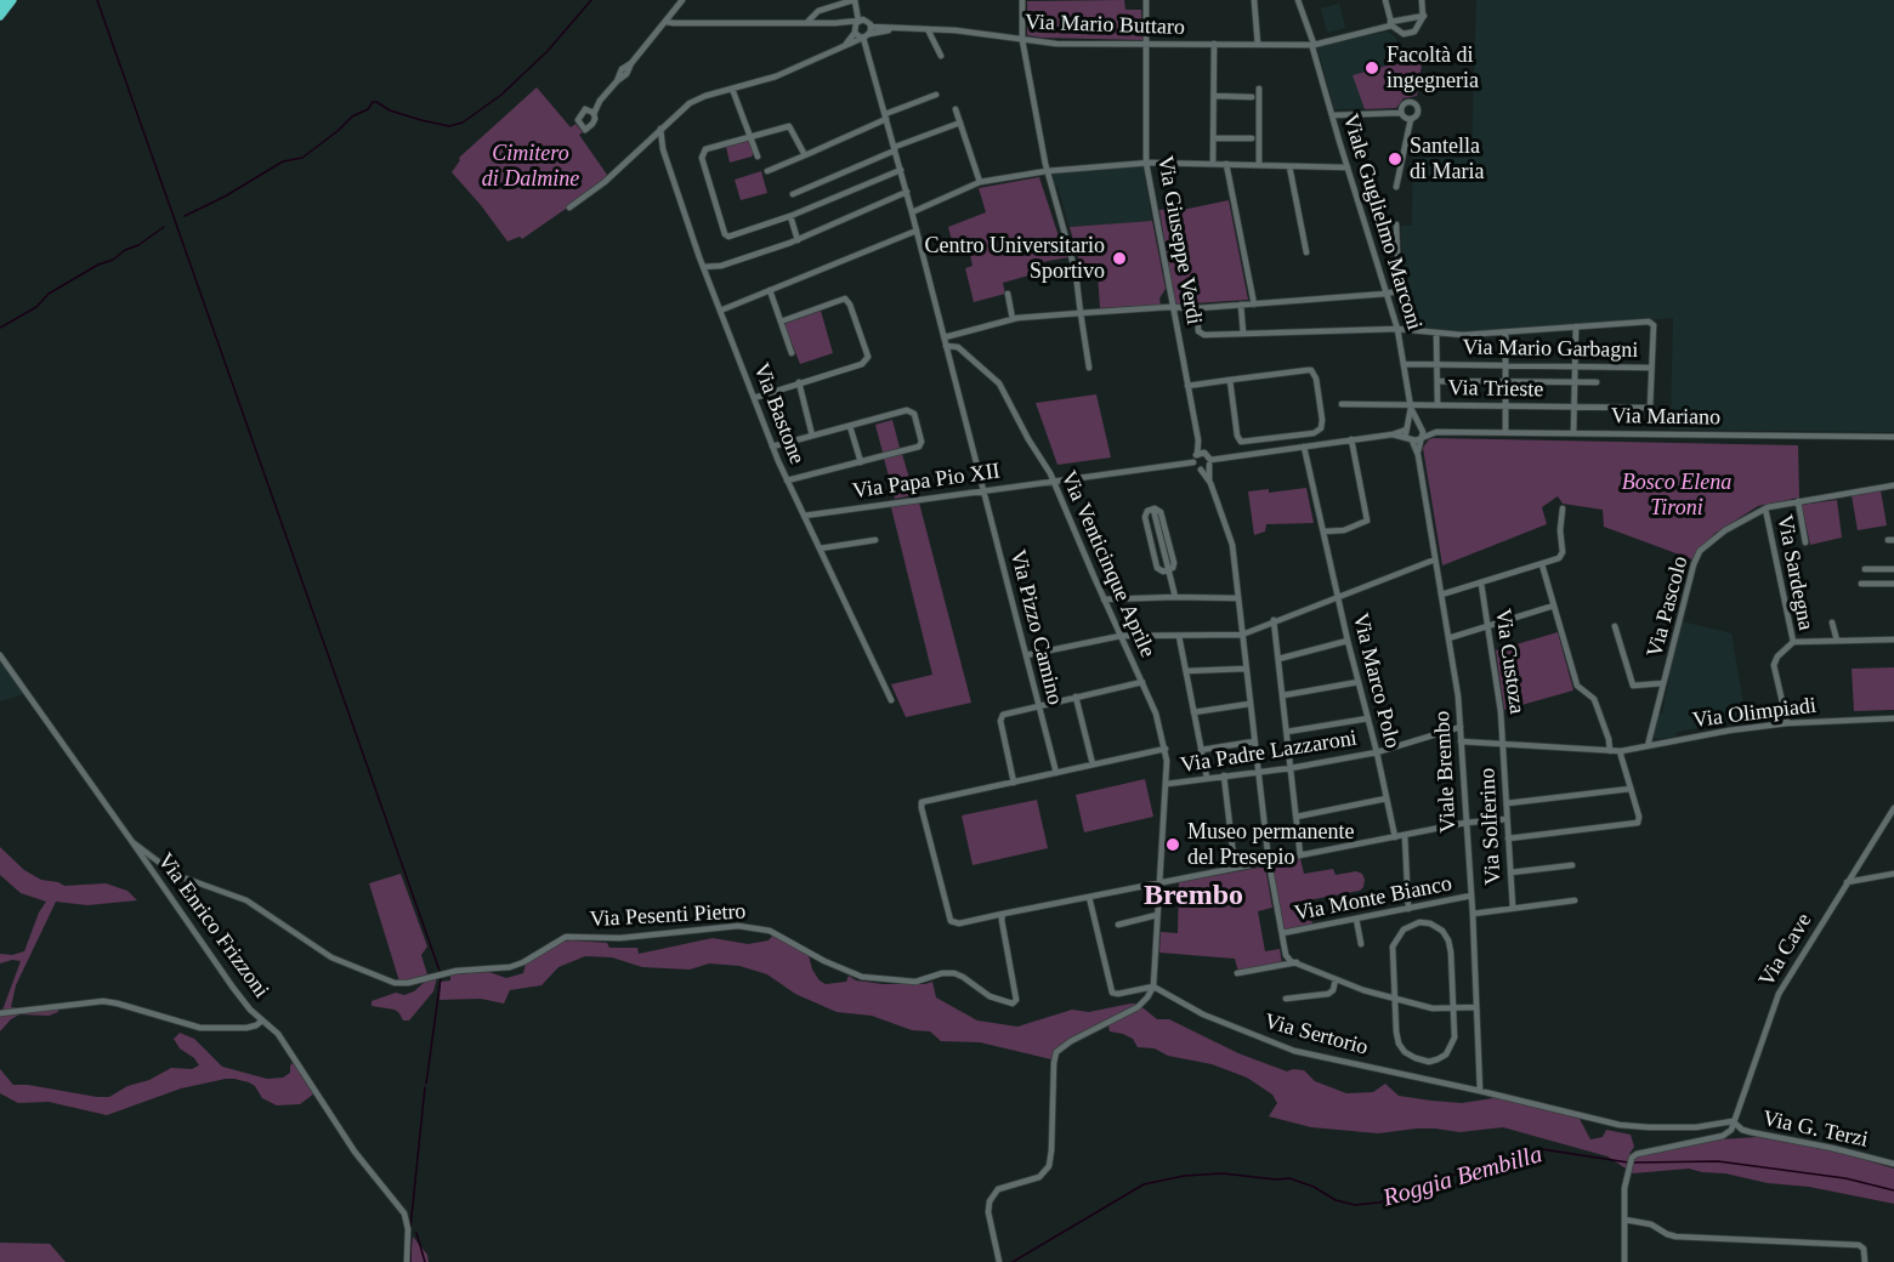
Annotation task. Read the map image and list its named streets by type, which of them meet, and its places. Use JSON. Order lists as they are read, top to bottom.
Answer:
{
  "streets": {
    "street": [
      "Via Mario Buttaro",
      "Viale Guglielmo Marconi",
      "Via Giuseppe Verdi",
      "Via Mario Garbagni",
      "Via Trieste",
      "Via Bastone",
      "Via Mariano",
      "Via Papa Pio XII",
      "Via Venticinque Aprile",
      "Via Sardegna",
      "Via Pascolo",
      "Via Pizzo Camino",
      "Via Custoza",
      "Via Marco Polo",
      "Via Olimpiadi",
      "Via Padre Lazzaroni",
      "Viale Brembo",
      "Via Solferino",
      "Via Monte Bianco",
      "Via Pesenti Pietro",
      "Via Enrico Frizzoni",
      "Via Cave",
      "Via Sertorio",
      "Via G. Terzi"
    ]
  },
  "crossings": [
    ["Via Mario Buttaro", "Viale Guglielmo Marconi"],
    ["Via Mario Buttaro", "Via Giuseppe Verdi"],
    ["Viale Guglielmo Marconi", "Via Mario Garbagni"],
    ["Viale Guglielmo Marconi", "Via Trieste"],
    ["Viale Guglielmo Marconi", "Via Mariano"],
    ["Viale Guglielmo Marconi", "Viale Brembo"],
    ["Via Giuseppe Verdi", "Via Papa Pio XII"],
    ["Via Mario Garbagni", "Via Trieste"],
    ["Via Bastone", "Via Papa Pio XII"],
    ["Via Mariano", "Viale Brembo"],
    ["Via Papa Pio XII", "Via Venticinque Aprile"],
    ["Via Papa Pio XII", "Via Pizzo Camino"],
    ["Via Venticinque Aprile", "Via Pizzo Camino"],
    ["Via Venticinque Aprile", "Via Padre Lazzaroni"],
    ["Via Venticinque Aprile", "Via Sertorio"],
    ["Via Sardegna", "Via Pascolo"],
    ["Via Sardegna", "Via Olimpiadi"],
    ["Via Pascolo", "Via Olimpiadi"],
    ["Via Custoza", "Via Olimpiadi"],
    ["Via Custoza", "Via Solferino"],
    ["Via Marco Polo", "Via Padre Lazzaroni"],
    ["Via Olimpiadi", "Viale Brembo"],
    ["Via Olimpiadi", "Via Solferino"],
    ["Via Padre Lazzaroni", "Viale Brembo"],
    ["Viale Brembo", "Via Monte Bianco"],
    ["Viale Brembo", "Via Sertorio"],
    ["Via Pesenti Pietro", "Via Enrico Frizzoni"],
    ["Via Cave", "Via Sertorio"],
    ["Via Cave", "Via G. Terzi"],
    ["Via Sertorio", "Via G. Terzi"]
  ],
  "districts": ["Brembo"],
  "water": ["Roggia Bembilla"],
  "parks": ["Cimitero di Dalmine", "Bosco Elena Tironi"],
  "places": [
    "Facoltà di ingegneria",
    "Santella di Maria",
    "Centro Universitario Sportivo",
    "Museo permanente del Presepio"
  ]
}
